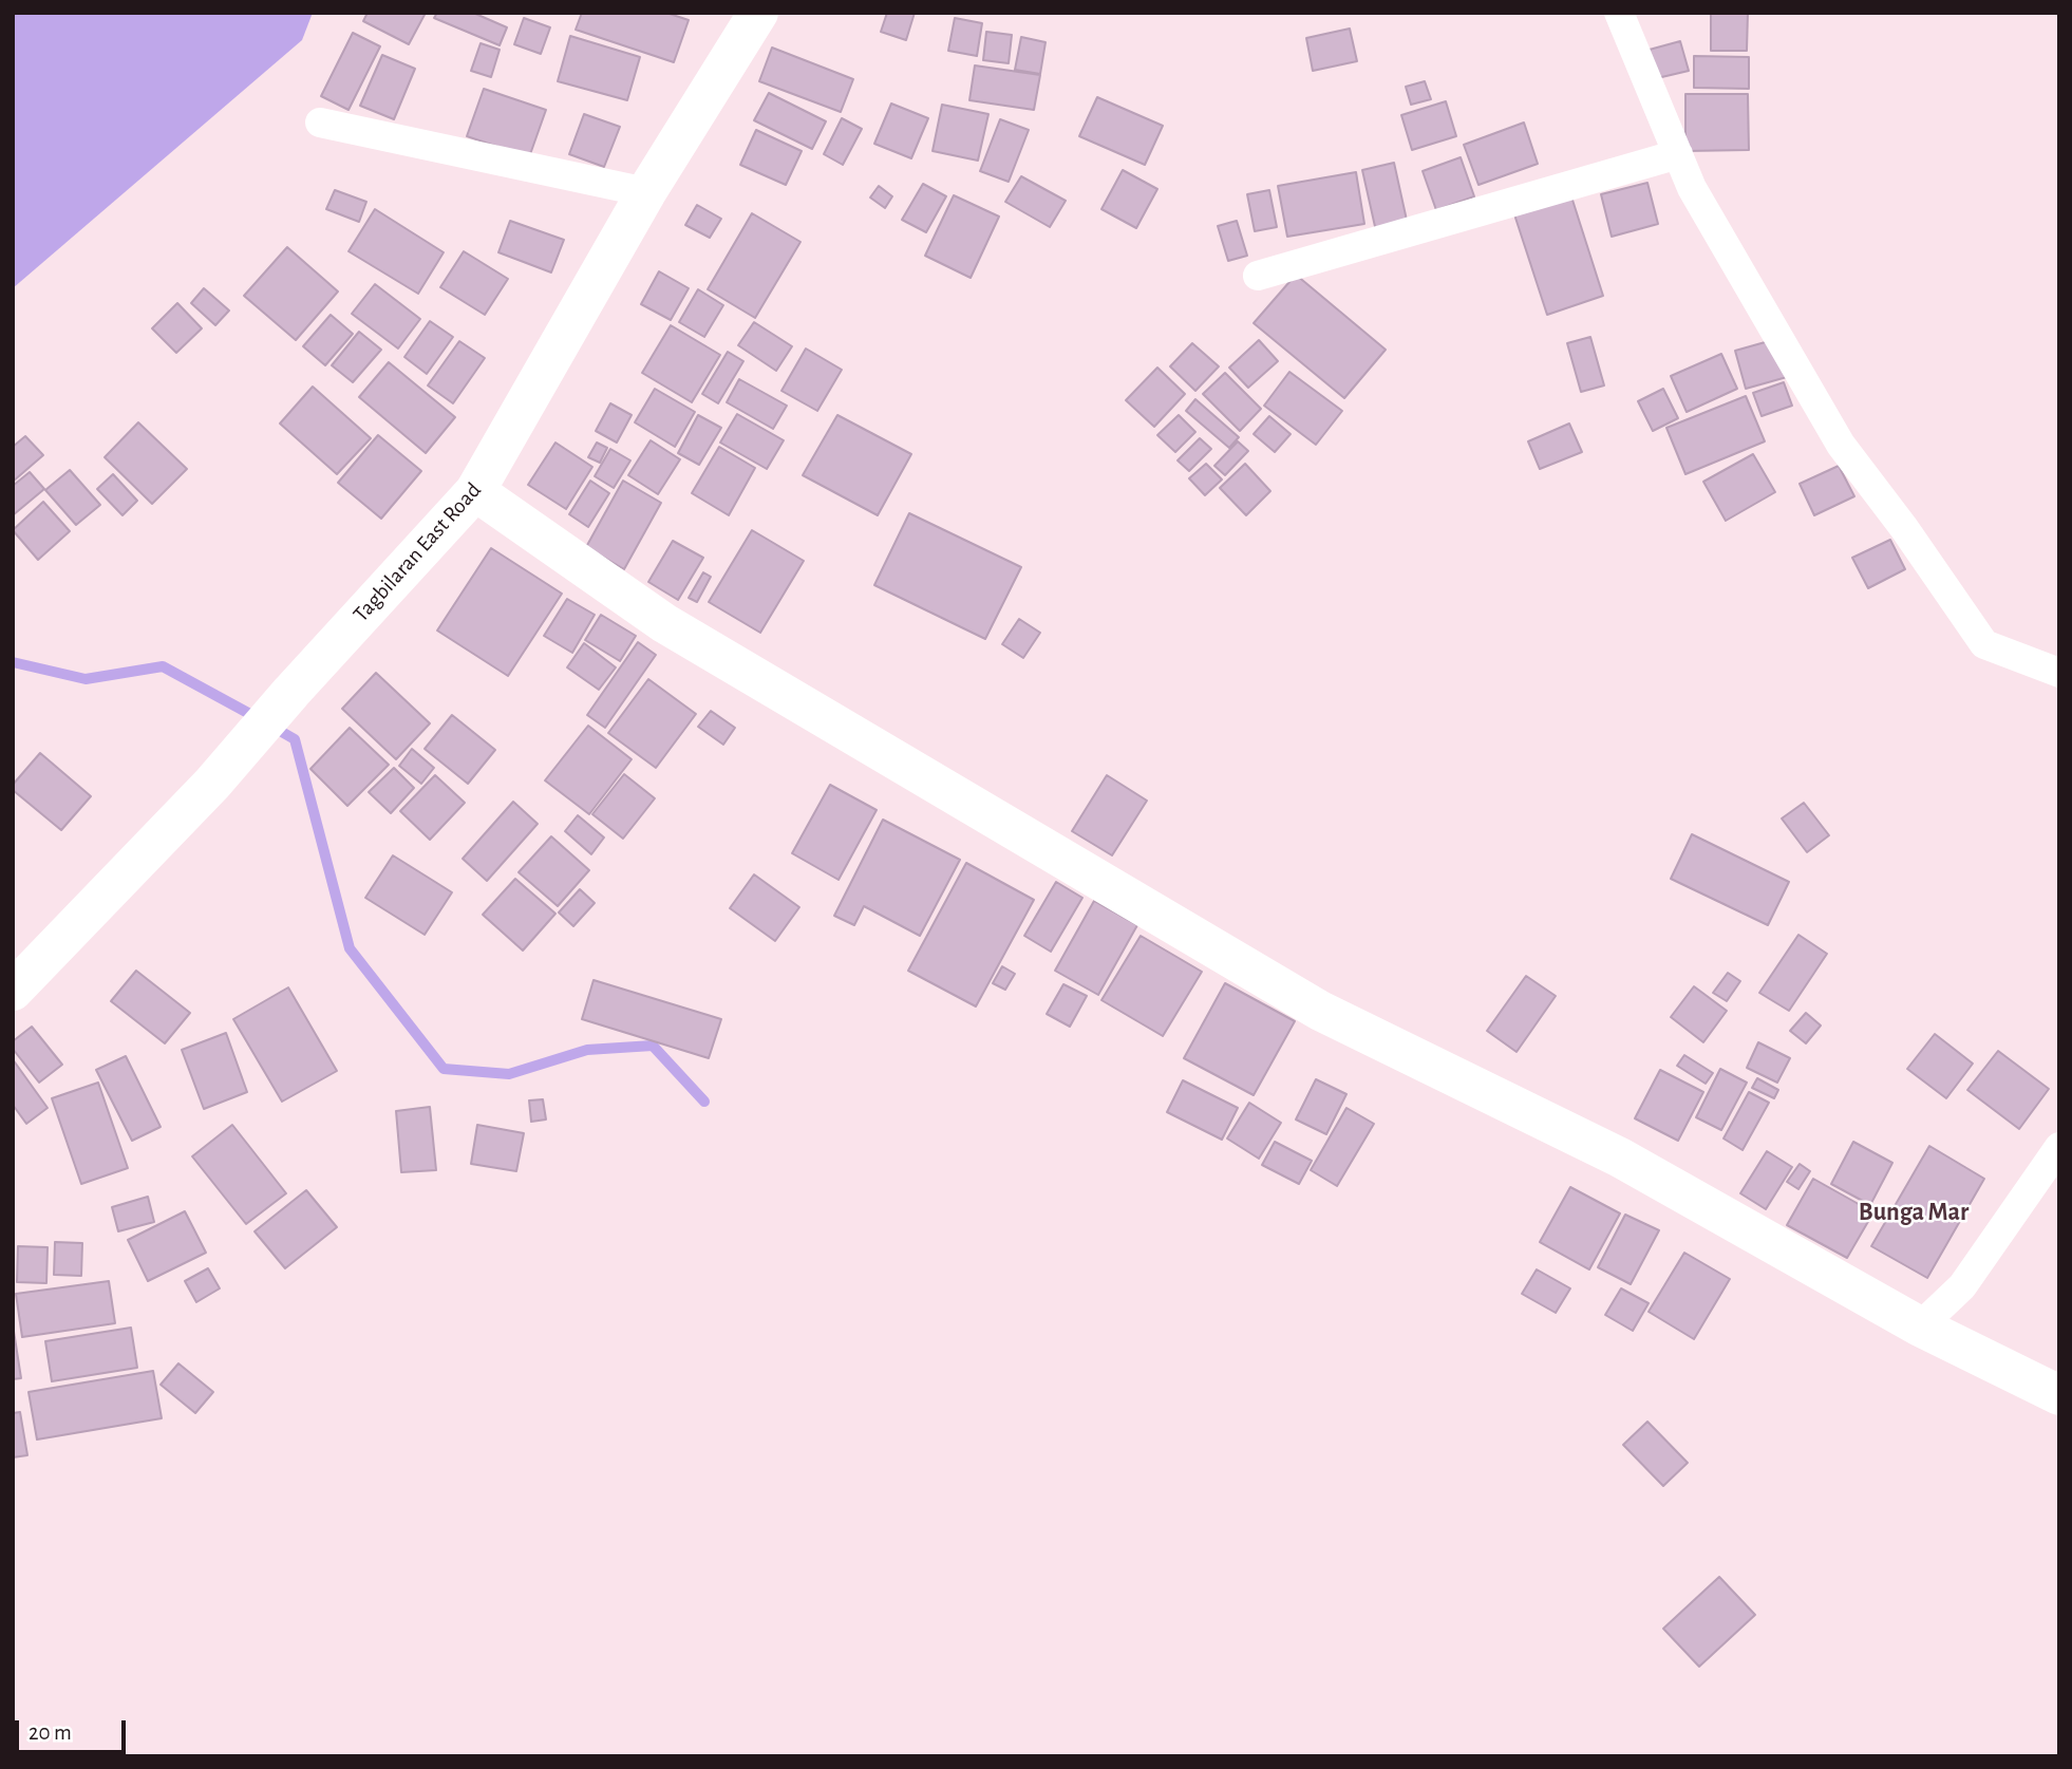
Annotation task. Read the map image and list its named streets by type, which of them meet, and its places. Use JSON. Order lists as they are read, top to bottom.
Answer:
{
  "streets": {
    "street": ["Tagbilaran East Road"]
  },
  "districts": ["Bunga Mar"],
  "scale_bar": "20 m"
}
